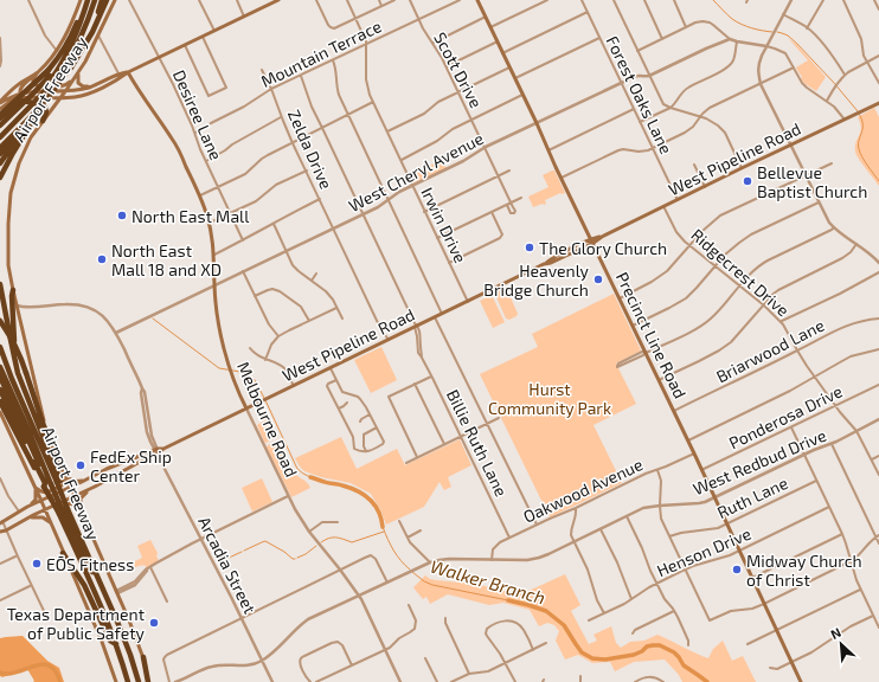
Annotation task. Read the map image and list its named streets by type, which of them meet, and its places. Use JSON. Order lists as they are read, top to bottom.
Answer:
{
  "streets": {
    "highway": ["Airport Freeway"],
    "main road": ["West Pipeline Road", "Precinct Line Road", "Melbourne Road"],
    "street": [
      "Mountain Terrace",
      "Scott Drive",
      "Forest Oaks Lane",
      "Desiree Lane",
      "Zelda Drive",
      "West Cheryl Avenue",
      "Irwin Drive",
      "Ridgecrest Drive",
      "Briarwood Lane",
      "Ponderosa Drive",
      "Billie Ruth Lane",
      "West Redbud Drive",
      "Oakwood Avenue",
      "Ruth Lane",
      "Henson Drive",
      "Arcadia Street"
    ]
  },
  "crossings": [
    ["Mountain Terrace", "Scott Drive"],
    ["Mountain Terrace", "Desiree Lane"],
    ["Mountain Terrace", "Zelda Drive"],
    ["Mountain Terrace", "Irwin Drive"],
    ["Mountain Terrace", "Billie Ruth Lane"],
    ["Scott Drive", "West Cheryl Avenue"],
    ["Airport Freeway", "West Pipeline Road"],
    ["Forest Oaks Lane", "West Pipeline Road"],
    ["Forest Oaks Lane", "West Cheryl Avenue"],
    ["Zelda Drive", "West Pipeline Road"],
    ["Zelda Drive", "West Cheryl Avenue"],
    ["West Pipeline Road", "Irwin Drive"],
    ["West Pipeline Road", "Ridgecrest Drive"],
    ["West Pipeline Road", "Precinct Line Road"],
    ["West Pipeline Road", "Melbourne Road"],
    ["West Pipeline Road", "Billie Ruth Lane"],
    ["West Pipeline Road", "Arcadia Street"],
    ["West Cheryl Avenue", "Irwin Drive"],
    ["West Cheryl Avenue", "Precinct Line Road"],
    ["West Cheryl Avenue", "Melbourne Road"],
    ["West Cheryl Avenue", "Billie Ruth Lane"],
    ["West Cheryl Avenue", "Arcadia Street"],
    ["Ridgecrest Drive", "Briarwood Lane"],
    ["Ridgecrest Drive", "Ponderosa Drive"],
    ["Ridgecrest Drive", "West Redbud Drive"],
    ["Precinct Line Road", "Briarwood Lane"],
    ["Precinct Line Road", "Ponderosa Drive"],
    ["Precinct Line Road", "West Redbud Drive"],
    ["Precinct Line Road", "Oakwood Avenue"],
    ["Precinct Line Road", "Ruth Lane"],
    ["Precinct Line Road", "Henson Drive"],
    ["Melbourne Road", "West Redbud Drive"],
    ["Billie Ruth Lane", "Oakwood Avenue"],
    ["West Redbud Drive", "Oakwood Avenue"],
    ["West Redbud Drive", "Arcadia Street"]
  ],
  "water": ["Walker Branch"],
  "parks": ["Hurst Community Park"],
  "places": [
    "Bellevue Baptist Church",
    "North East Mall",
    "The Glory Church",
    "North East Mall 18 and XD",
    "Heavenly Bridge Church",
    "FedEx Ship Center",
    "EŌS Fitness",
    "Midway Church of Christ",
    "Texas Department of Public Safety"
  ],
  "north": "top left"
}
